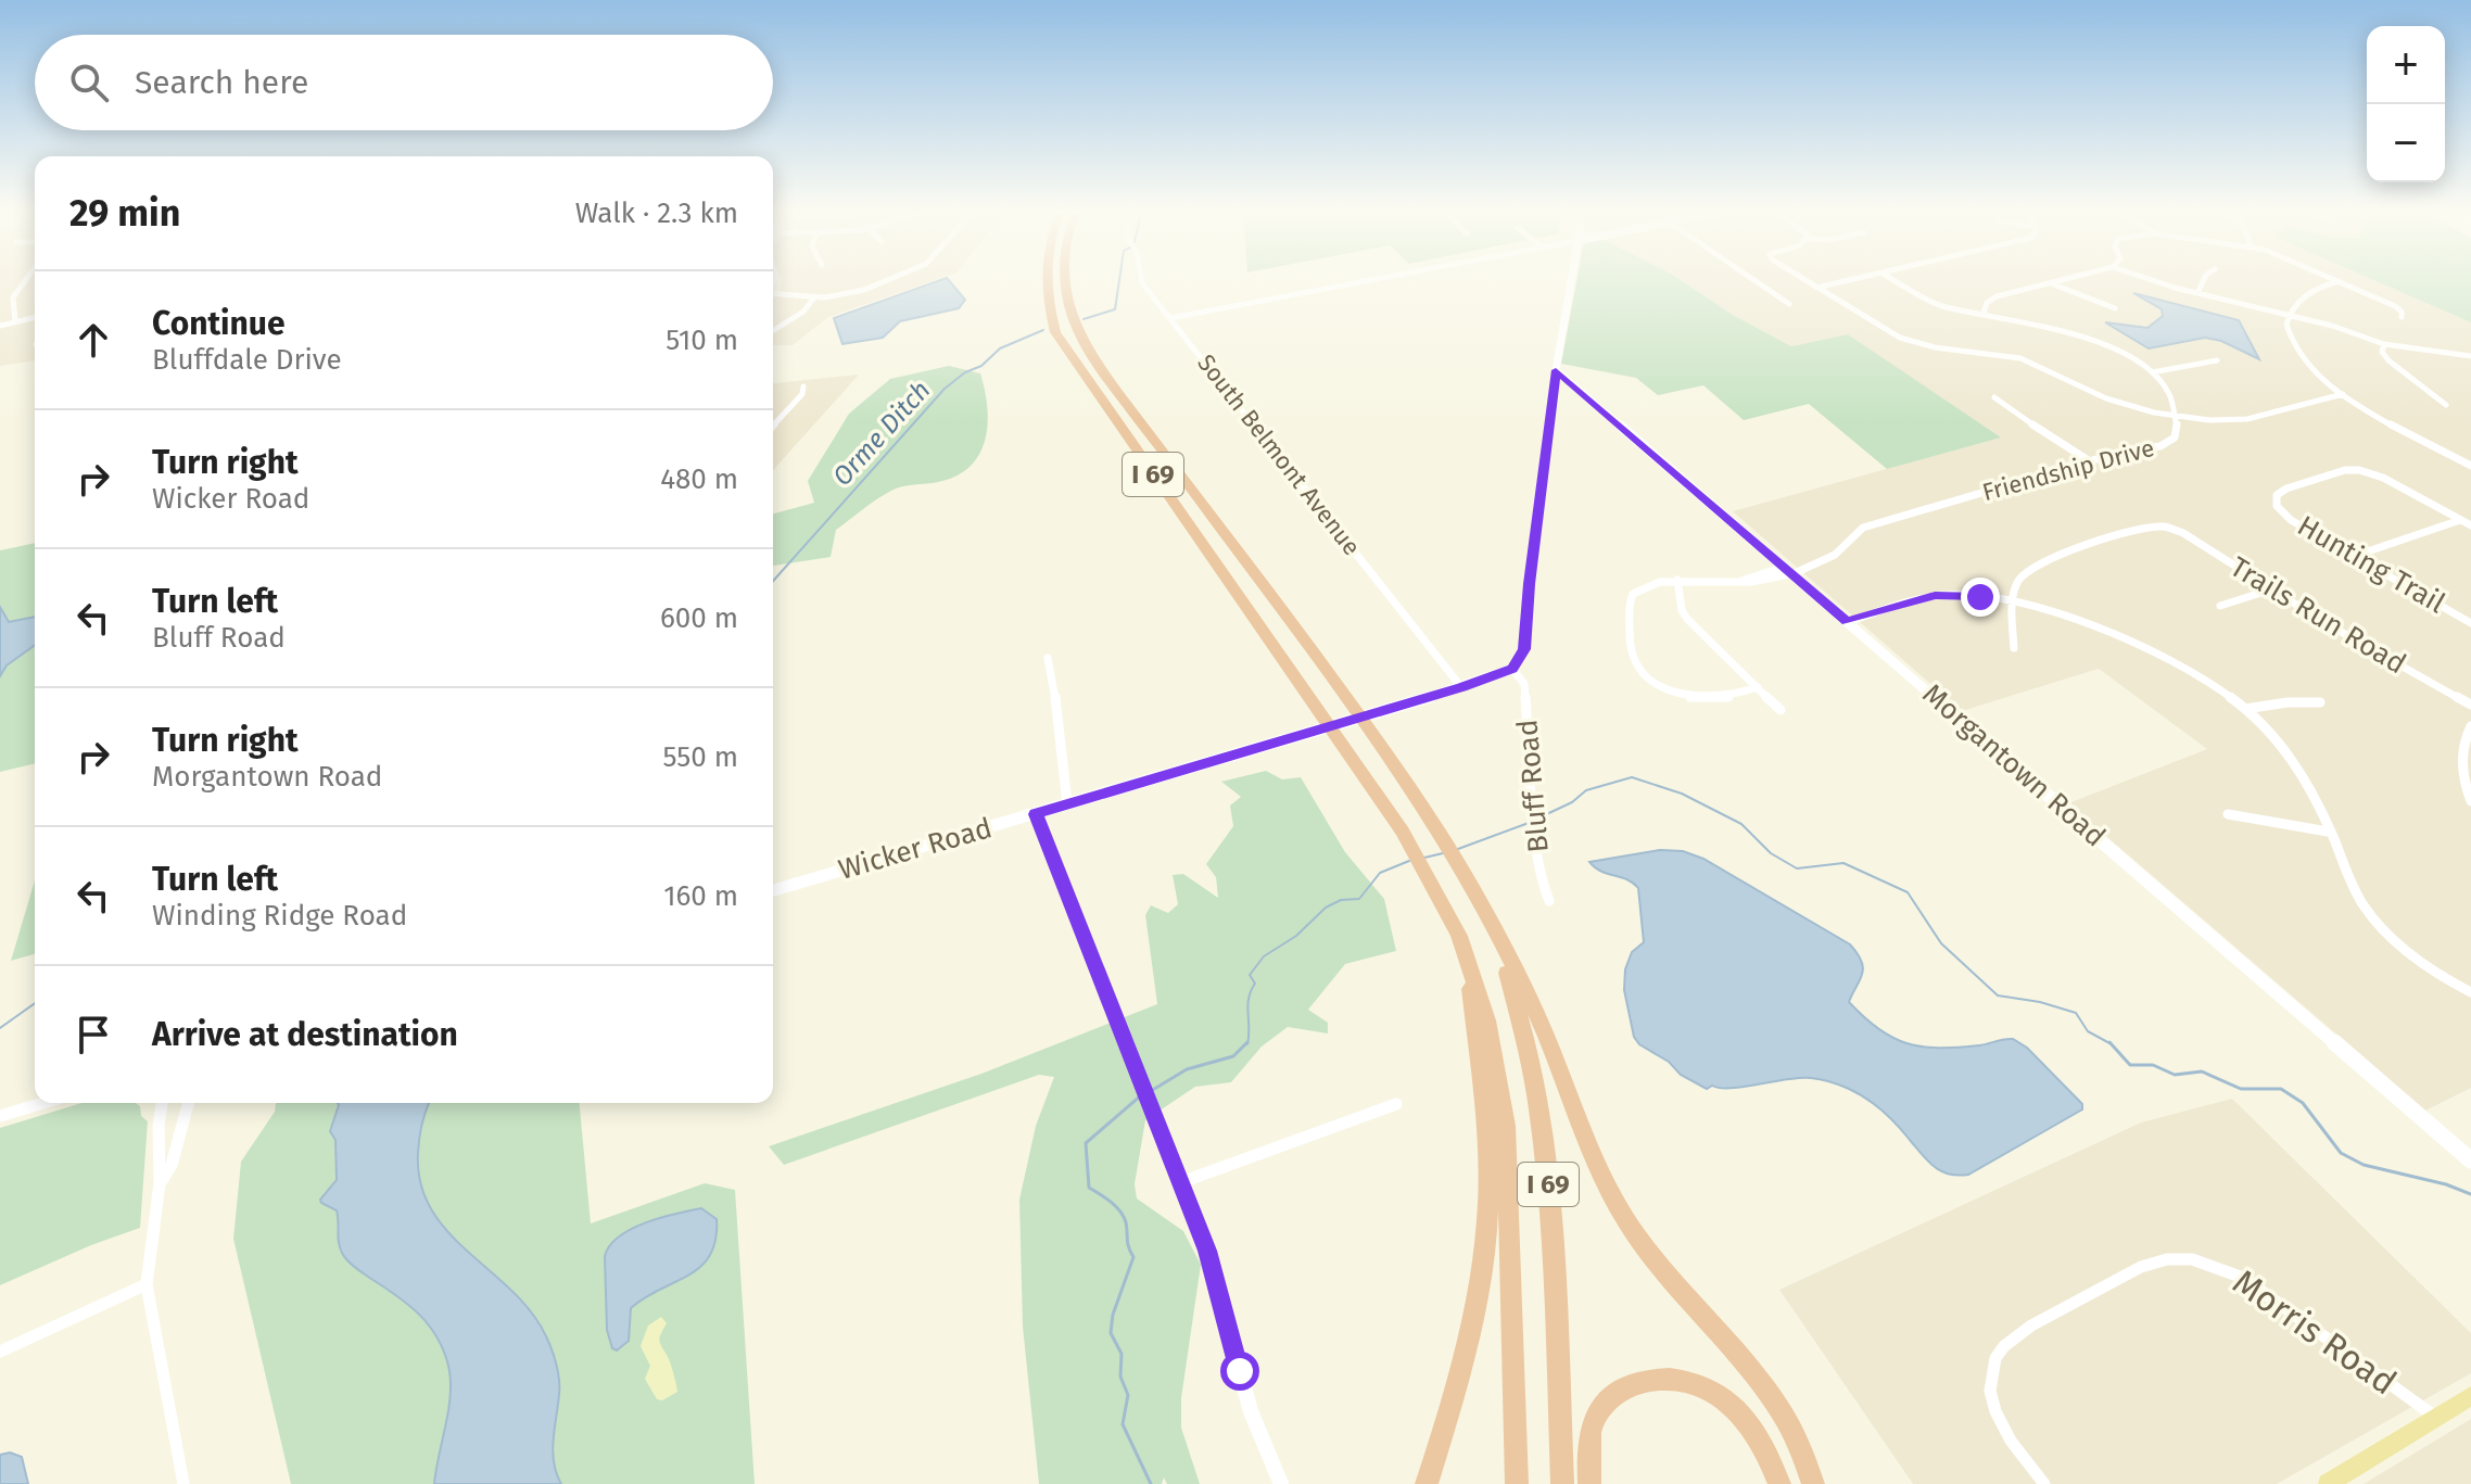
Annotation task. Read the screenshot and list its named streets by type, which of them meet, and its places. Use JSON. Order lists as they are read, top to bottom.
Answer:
{
  "streets": {
    "highway": ["I 69"],
    "main road": ["Morgantown Road"],
    "street": [
      "South Belmont Avenue",
      "Friendship Drive",
      "Hunting Trail",
      "Trails Run Road",
      "Bluff Road",
      "Wicker Road",
      "Morris Road"
    ]
  },
  "crossings": [
    ["South Belmont Avenue", "Wicker Road"],
    ["Friendship Drive", "Morgantown Road"],
    ["Bluff Road", "Wicker Road"]
  ],
  "water": ["Orme Ditch"],
  "page": {
    "map_buttons": ["+", "−"],
    "search": "Search here",
    "heading": ["29 min", "Walk · 2.3 km"],
    "list": [
      ["Continue", "Bluffdale Drive", "510 m"],
      ["Turn right", "Wicker Road", "480 m"],
      ["Turn left", "Bluff Road", "600 m"],
      ["Turn right", "Morgantown Road", "550 m"],
      ["Turn left", "Winding Ridge Road", "160 m"],
      "Arrive at destination"
    ]
  }
}
